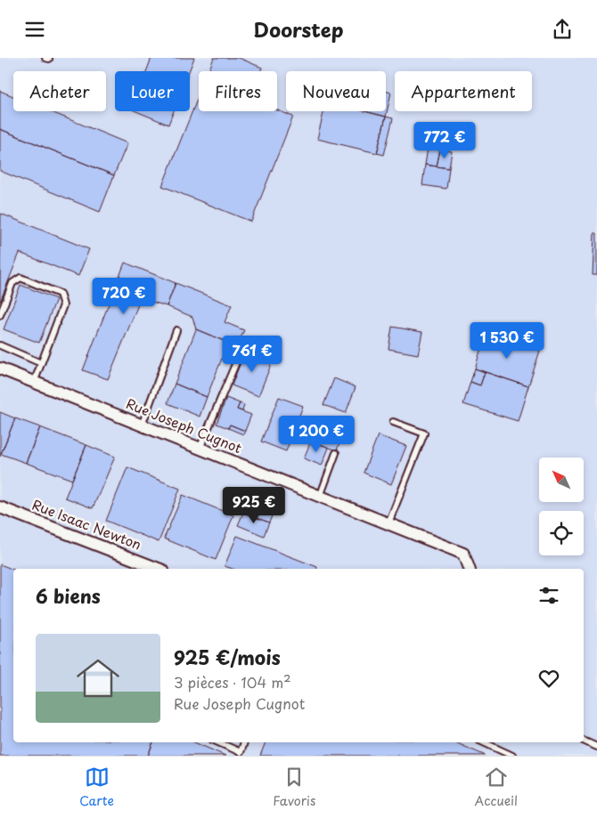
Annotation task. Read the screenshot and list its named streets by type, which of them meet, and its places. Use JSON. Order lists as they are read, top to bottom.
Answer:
{
  "streets": {
    "street": ["Rue Joseph Cugnot", "Rue Isaac Newton"]
  },
  "north": "top left",
  "page": {
    "header": "Doorstep",
    "chip": [
      "Acheter",
      "Louer",
      "Filtres",
      "Nouveau",
      "Appartement"
    ],
    "price": [
      "772 €",
      "720 €",
      "1 530 €",
      "761 €",
      "1 200 €",
      "925 €"
    ],
    "heading": "6 biens",
    "list": [
      {
        "name": "925 €/mois",
        "note": "3 pièces · 104 m² · Rue Joseph Cugnot"
      }
    ],
    "tabs": ["Carte", "Favoris", "Accueil"]
  }
}
